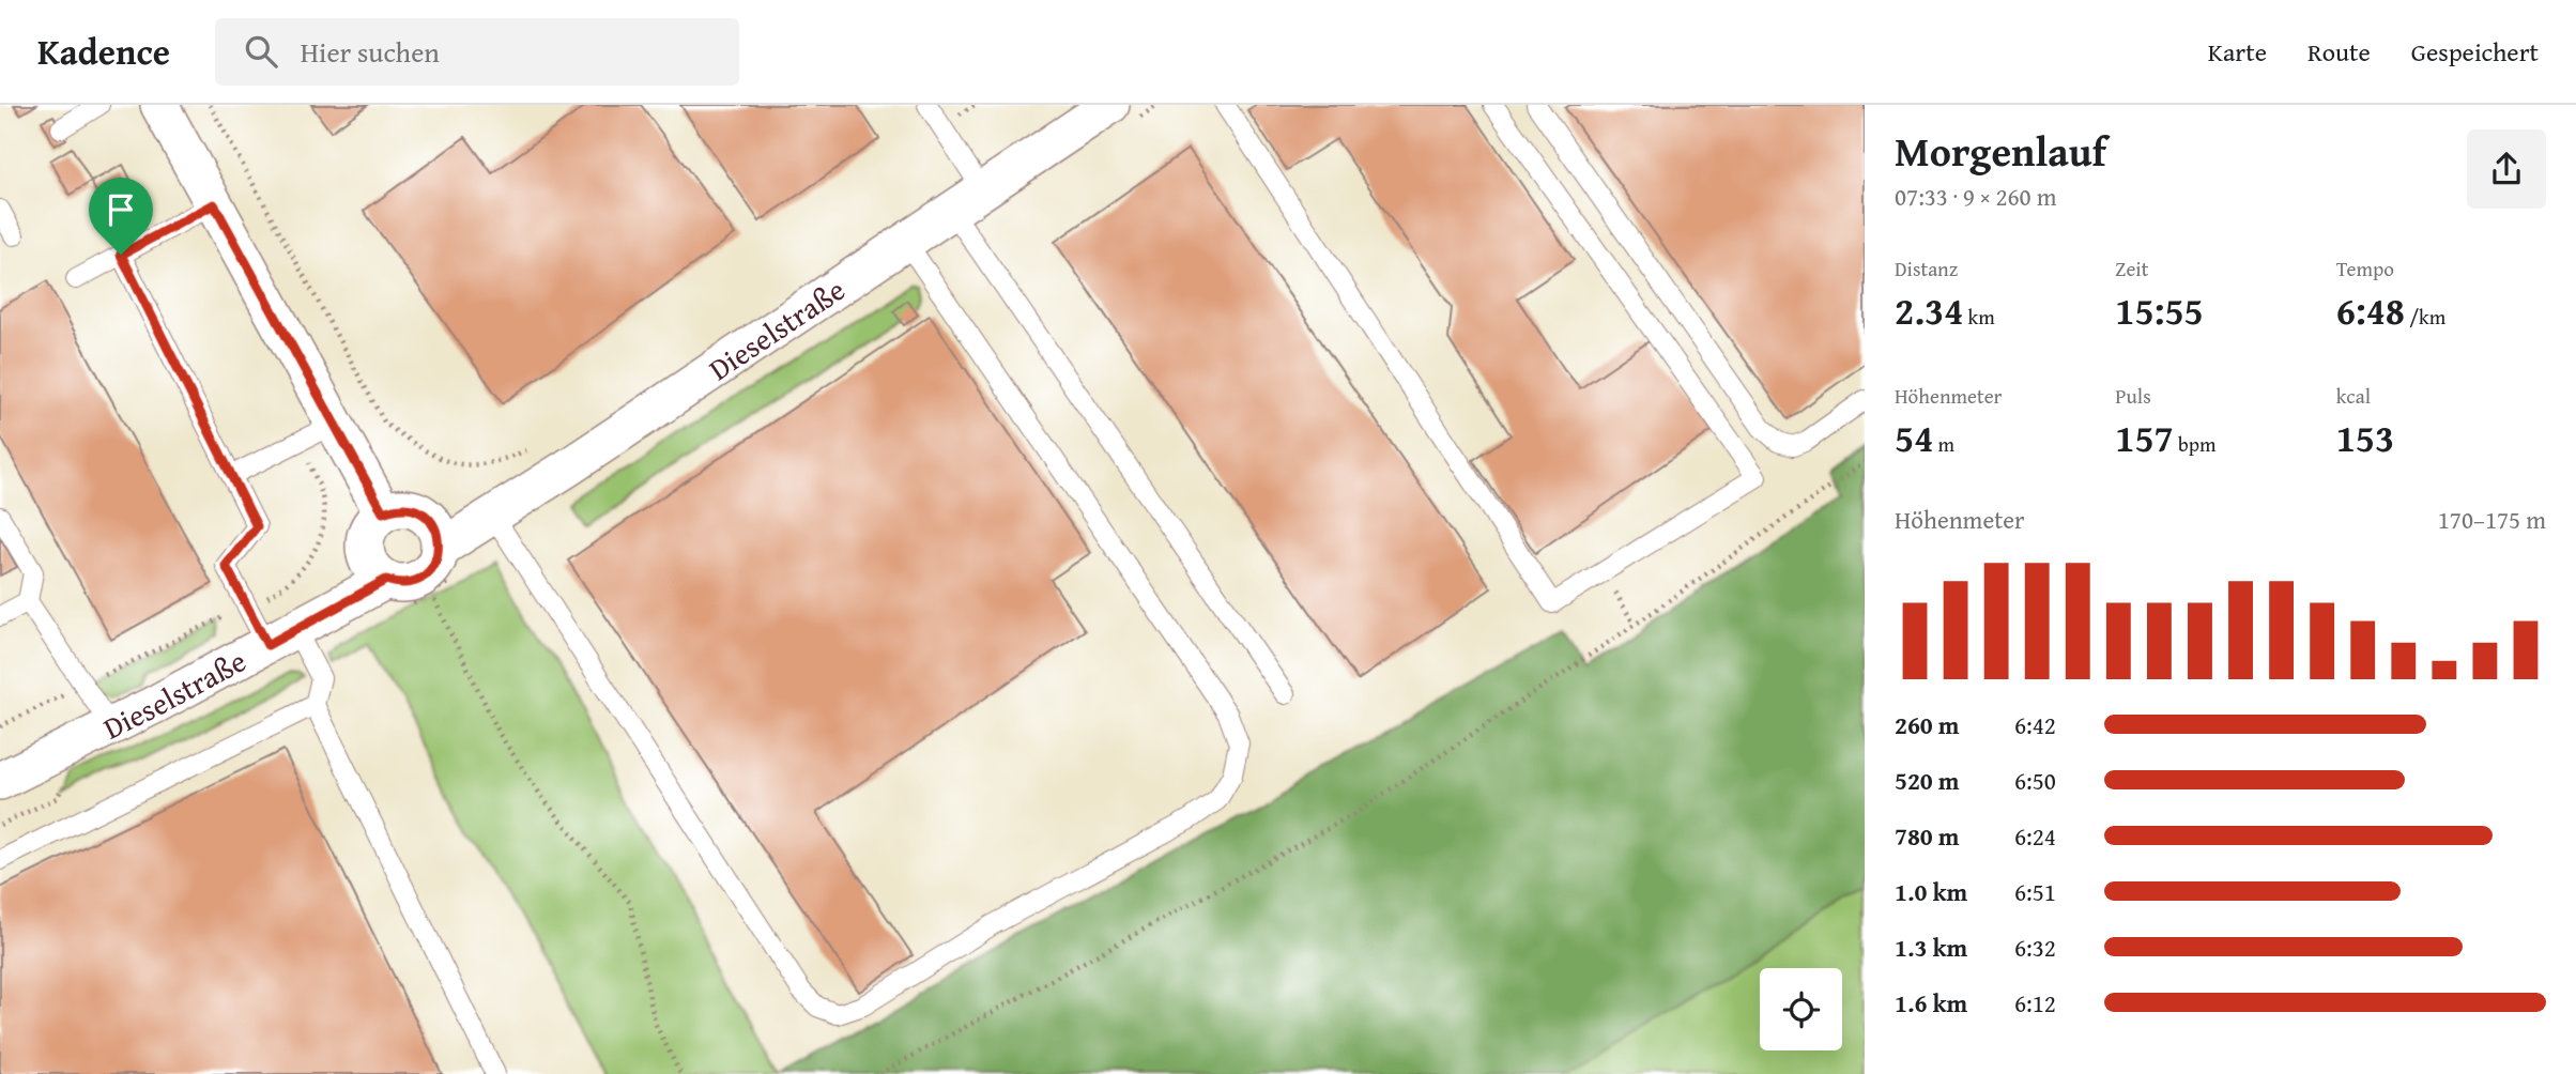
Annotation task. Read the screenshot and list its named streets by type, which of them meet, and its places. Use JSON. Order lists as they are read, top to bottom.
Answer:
{
  "streets": {
    "street": ["Dieselstraße"]
  },
  "page": {
    "header": "Kadence",
    "search": "Hier suchen",
    "nav": ["Karte", "Route", "Gespeichert"],
    "heading": ["Morgenlauf", "07:33 · 9 × 260 m"],
    "stats": [
      ["Distanz", "2.34 km"],
      ["Zeit", "15:55"],
      ["Tempo", "6:48 /km"],
      ["Höhenmeter", "54 m"],
      ["Puls", "157 bpm"],
      ["kcal", "153"]
    ],
    "chart": ["Höhenmeter", "170–175 m"],
    "list": [
      {
        "name": "260 m",
        "note": "6:42"
      },
      {
        "name": "520 m",
        "note": "6:50"
      },
      {
        "name": "780 m",
        "note": "6:24"
      },
      {
        "name": "1.0 km",
        "note": "6:51"
      },
      {
        "name": "1.3 km",
        "note": "6:32"
      },
      {
        "name": "1.6 km",
        "note": "6:12"
      }
    ]
  }
}
